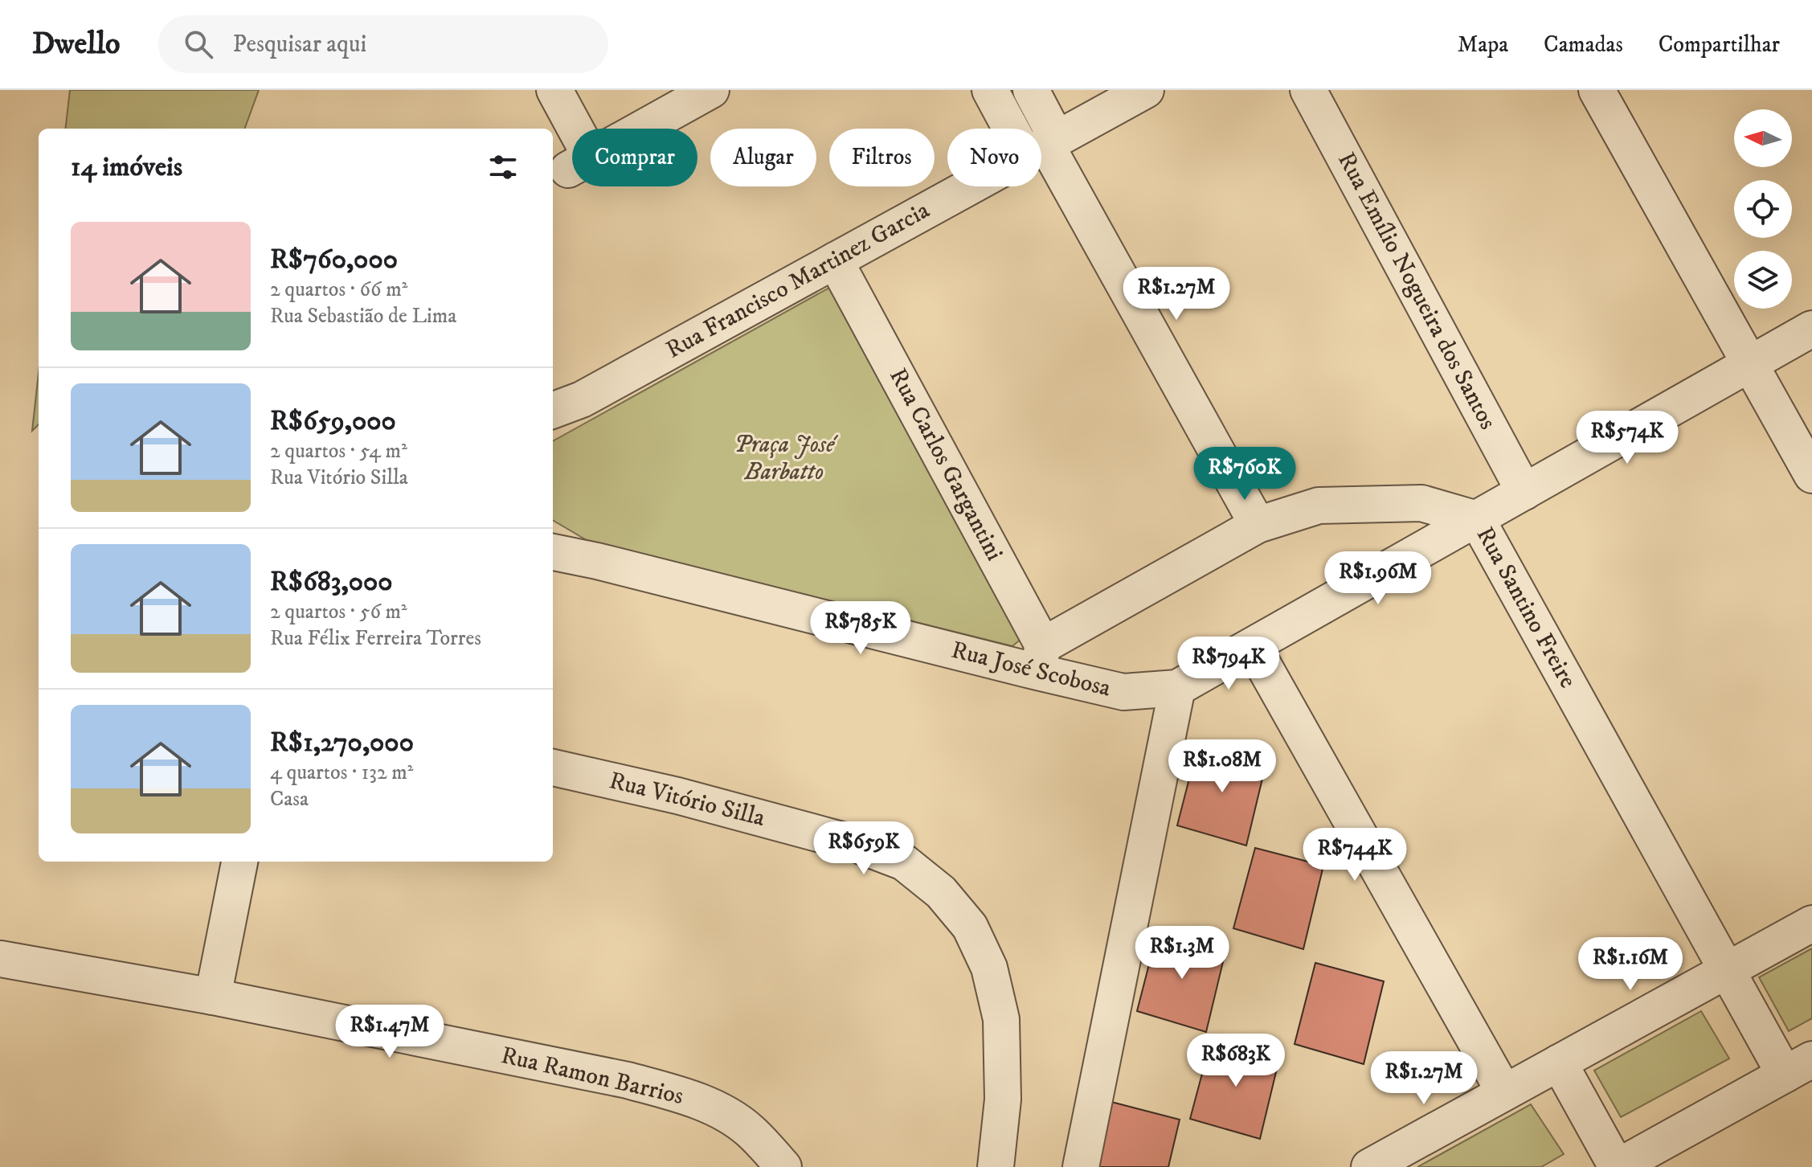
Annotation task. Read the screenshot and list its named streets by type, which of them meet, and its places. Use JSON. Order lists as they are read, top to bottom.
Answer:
{
  "streets": {
    "street": [
      "Rua Francisco Martinez Garcia",
      "Rua Emílio Nogueira dos Santos",
      "Rua Carlos Gargantini",
      "Rua Santino Freire",
      "Rua José Scobosa",
      "Rua Vitório Silla",
      "Rua Ramon Barrios"
    ]
  },
  "crossings": [
    ["Rua Francisco Martinez Garcia", "Rua Carlos Gargantini"],
    ["Rua Carlos Gargantini", "Rua Santino Freire"],
    ["Rua Carlos Gargantini", "Rua José Scobosa"],
    ["Rua Santino Freire", "Rua José Scobosa"]
  ],
  "parks": ["Praça José Barbatto"],
  "north": "left",
  "page": {
    "header": "Dwello",
    "search": "Pesquisar aqui",
    "nav": ["Mapa", "Camadas", "Compartilhar"],
    "chip": [
      "Comprar",
      "Alugar",
      "Filtros",
      "Novo"
    ],
    "heading": "14 imóveis",
    "list": [
      {
        "name": "R$760,000",
        "note": "2 quartos · 66 m² · Rua Sebastião de Lima"
      },
      {
        "name": "R$659,000",
        "note": "2 quartos · 54 m² · Rua Vitório Silla"
      },
      {
        "name": "R$683,000",
        "note": "2 quartos · 56 m² · Rua Félix Ferreira Torres"
      },
      {
        "name": "R$1,270,000",
        "note": "4 quartos · 132 m² · Casa"
      }
    ],
    "price": [
      "R$1.27M",
      "R$574K",
      "R$760K",
      "R$1.96M",
      "R$785K",
      "R$794K",
      "R$1.08M",
      "R$659K",
      "R$744K",
      "R$1.3M",
      "R$1.16M",
      "R$1.47M",
      "R$683K",
      "R$1.27M"
    ]
  }
}
